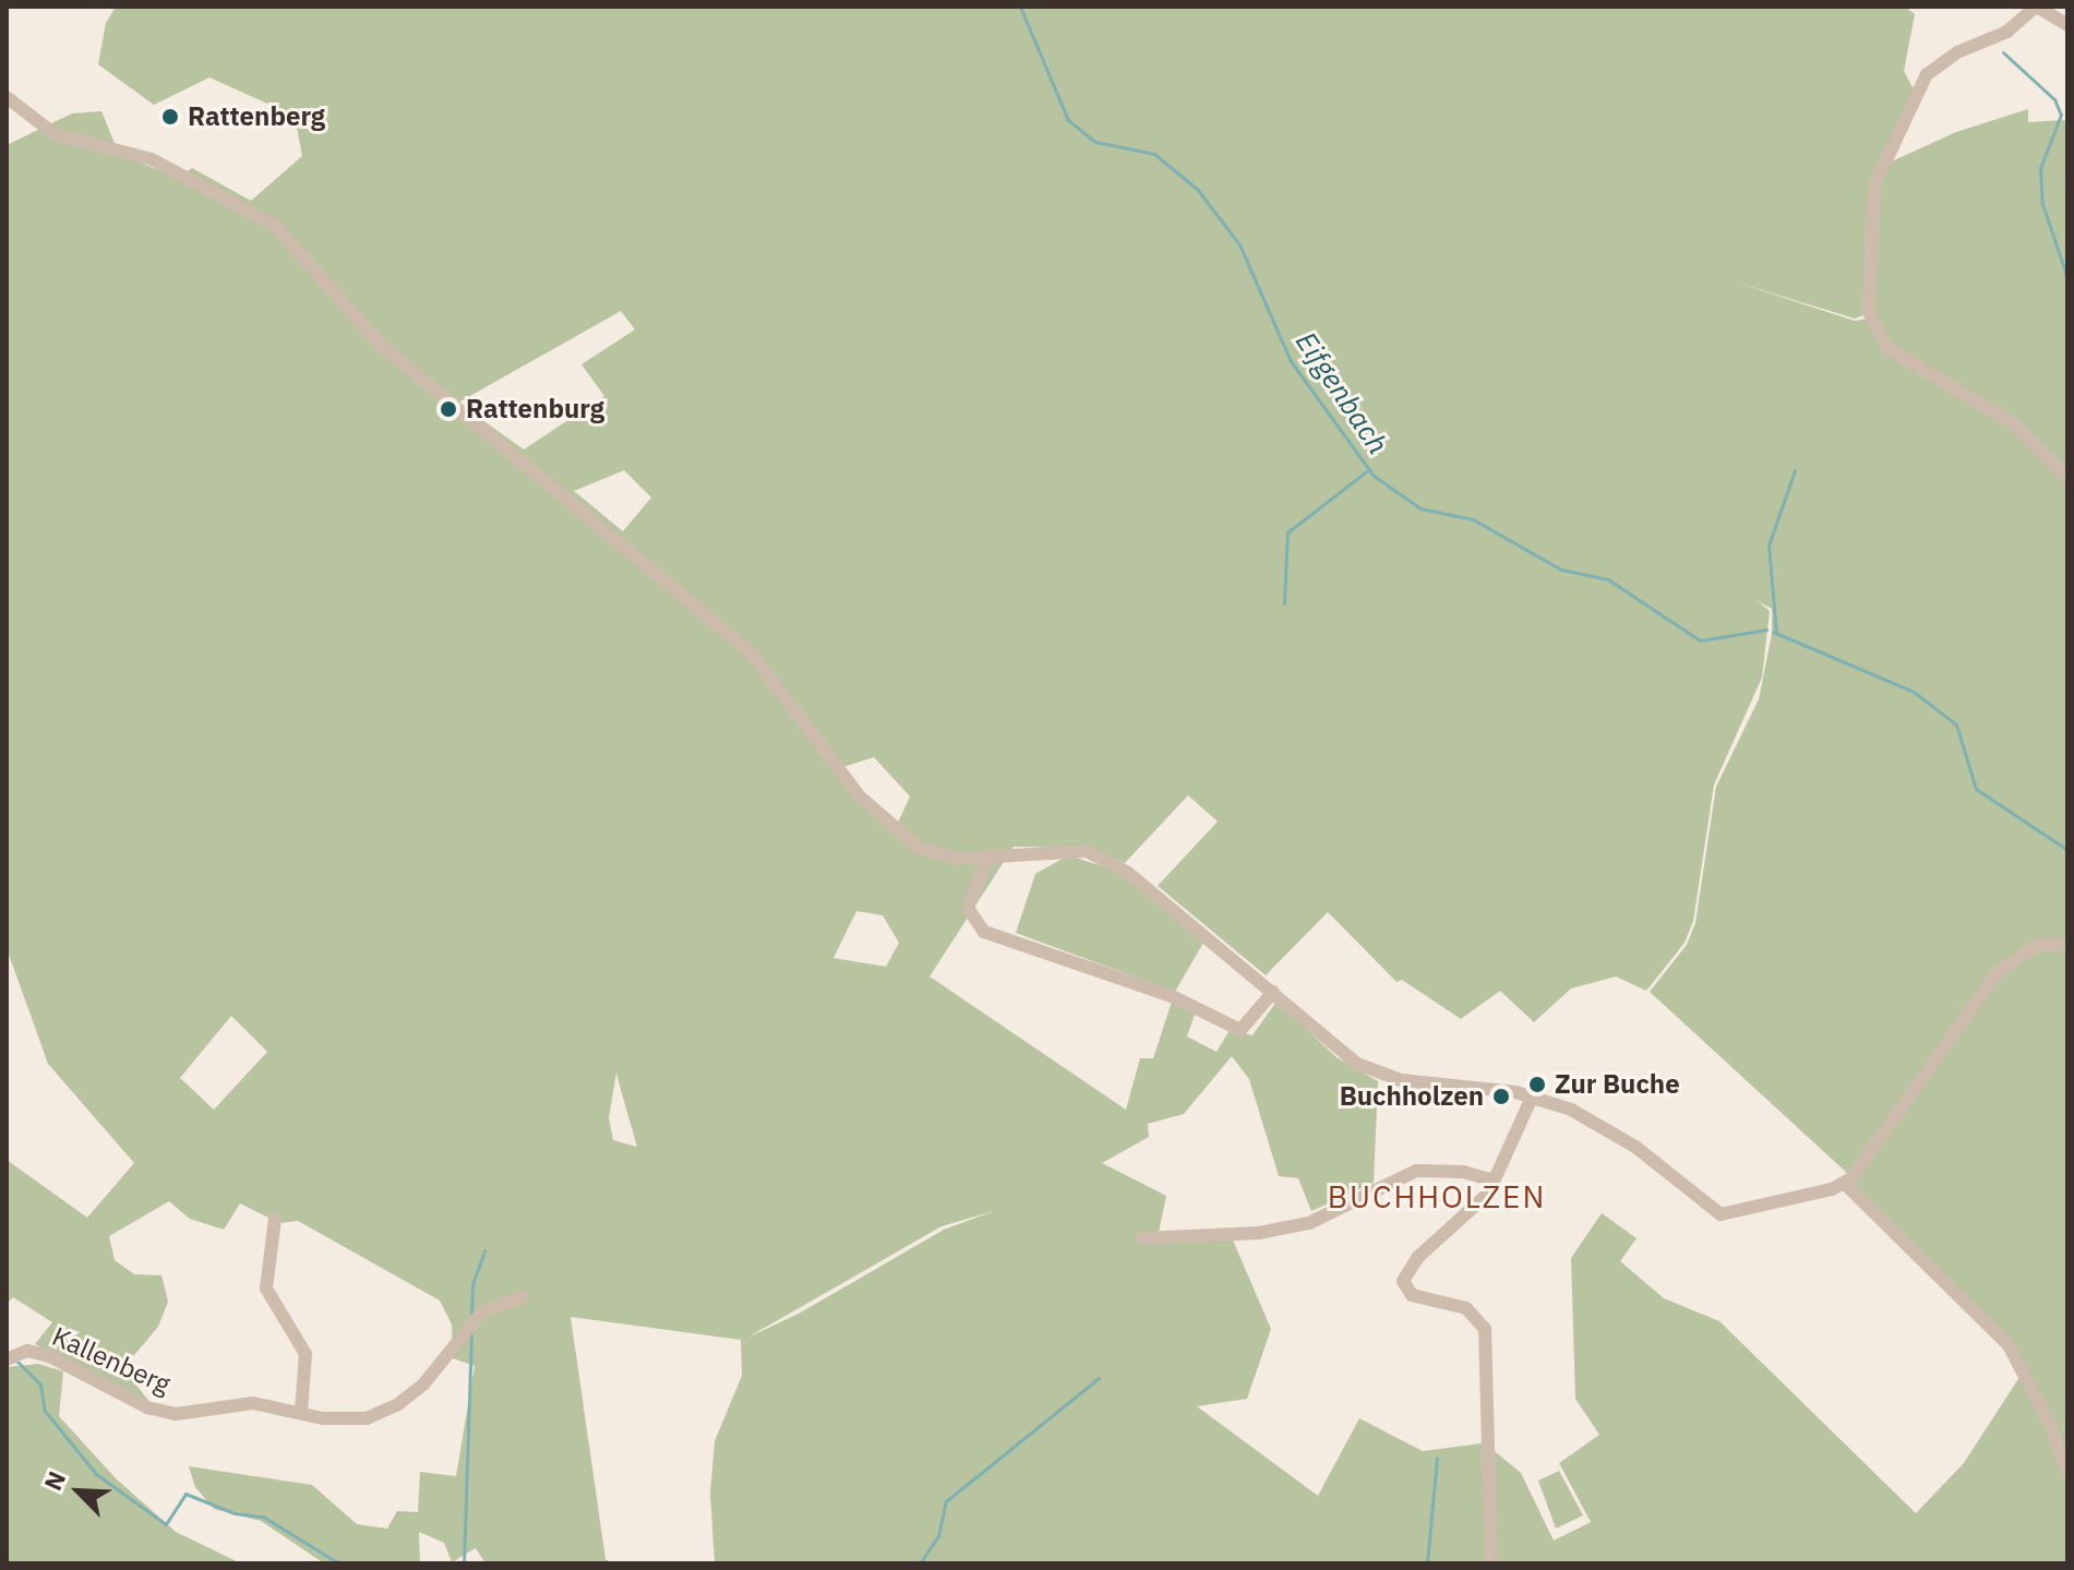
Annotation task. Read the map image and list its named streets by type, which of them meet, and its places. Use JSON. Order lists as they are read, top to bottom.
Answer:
{
  "streets": {
    "street": ["Kallenberg"]
  },
  "districts": ["BUCHHOLZEN"],
  "water": ["Eifgenbach"],
  "places": [
    "Rattenberg",
    "Rattenburg",
    "Zur Buche",
    "Buchholzen"
  ],
  "north": "top left"
}
